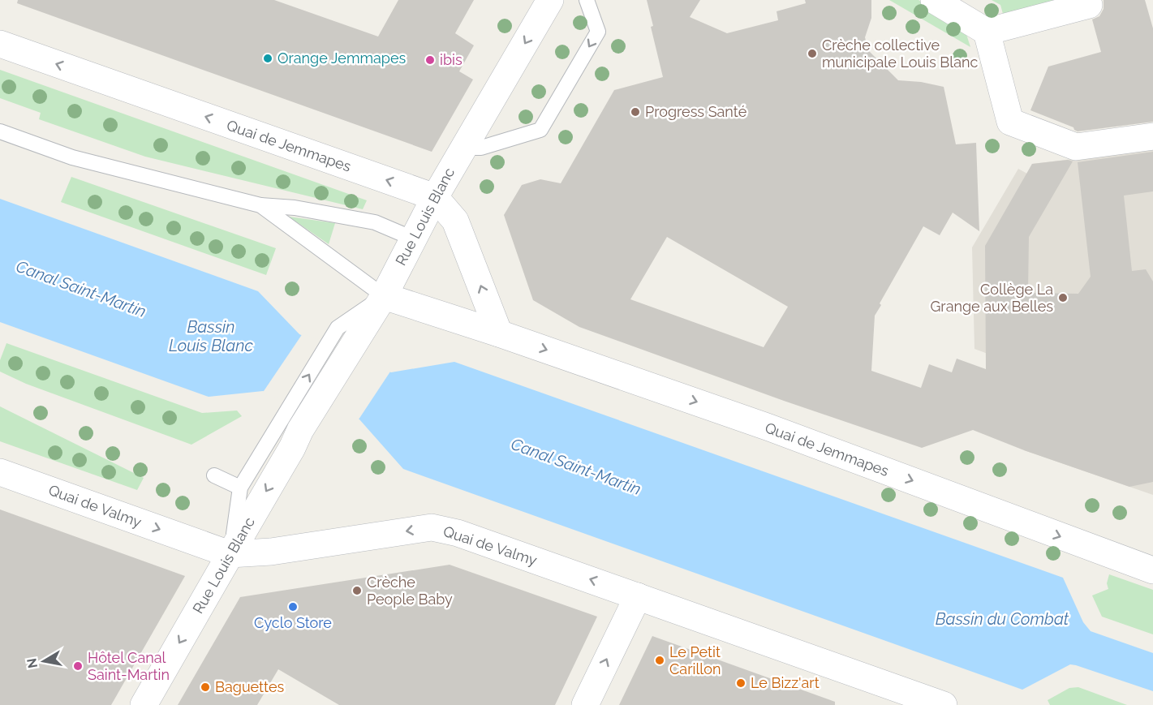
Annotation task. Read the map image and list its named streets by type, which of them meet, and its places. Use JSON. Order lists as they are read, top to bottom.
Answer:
{
  "streets": {
    "street": ["Quai de Jemmapes", "Rue Louis Blanc", "Quai de Valmy"]
  },
  "crossings": [
    ["Quai de Jemmapes", "Rue Louis Blanc"],
    ["Rue Louis Blanc", "Quai de Valmy"]
  ],
  "one_way": ["Rue Louis Blanc"],
  "water": ["Canal Saint-Martin", "Bassin Louis Blanc", "Bassin du Combat"],
  "places": [
    "Crèche collective municipale Louis Blanc",
    "Orange Jemmapes",
    "ibis",
    "Progress Santé",
    "Collège La Grange aux Belles",
    "Crèche People Baby",
    "Cyclo Store",
    "Le Petit Carillon",
    "Hôtel Canal Saint-Martin",
    "Le Bizz'art",
    "Baguettes"
  ],
  "north": "left"
}
